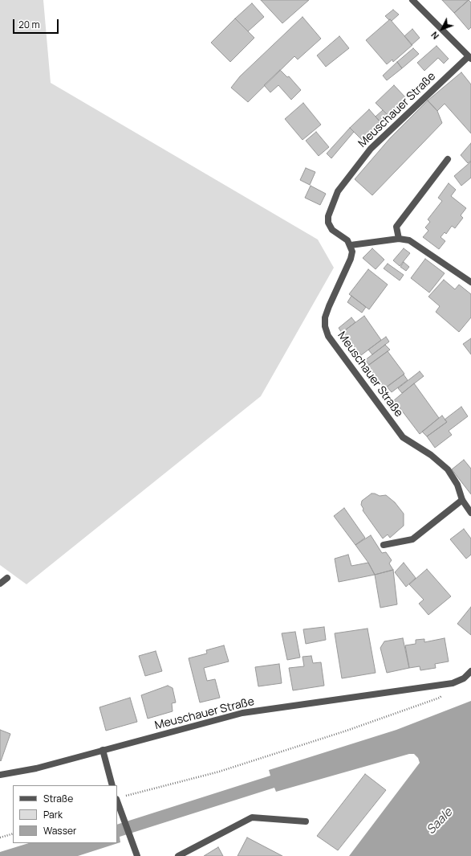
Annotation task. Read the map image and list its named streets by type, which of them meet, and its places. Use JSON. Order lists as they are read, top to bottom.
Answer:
{
  "streets": {
    "street": ["Meuschauer Straße"]
  },
  "water": ["Saale"],
  "legend": ["Straße", "Park", "Wasser"],
  "scale_bar": "20 m",
  "north": "bottom left"
}
